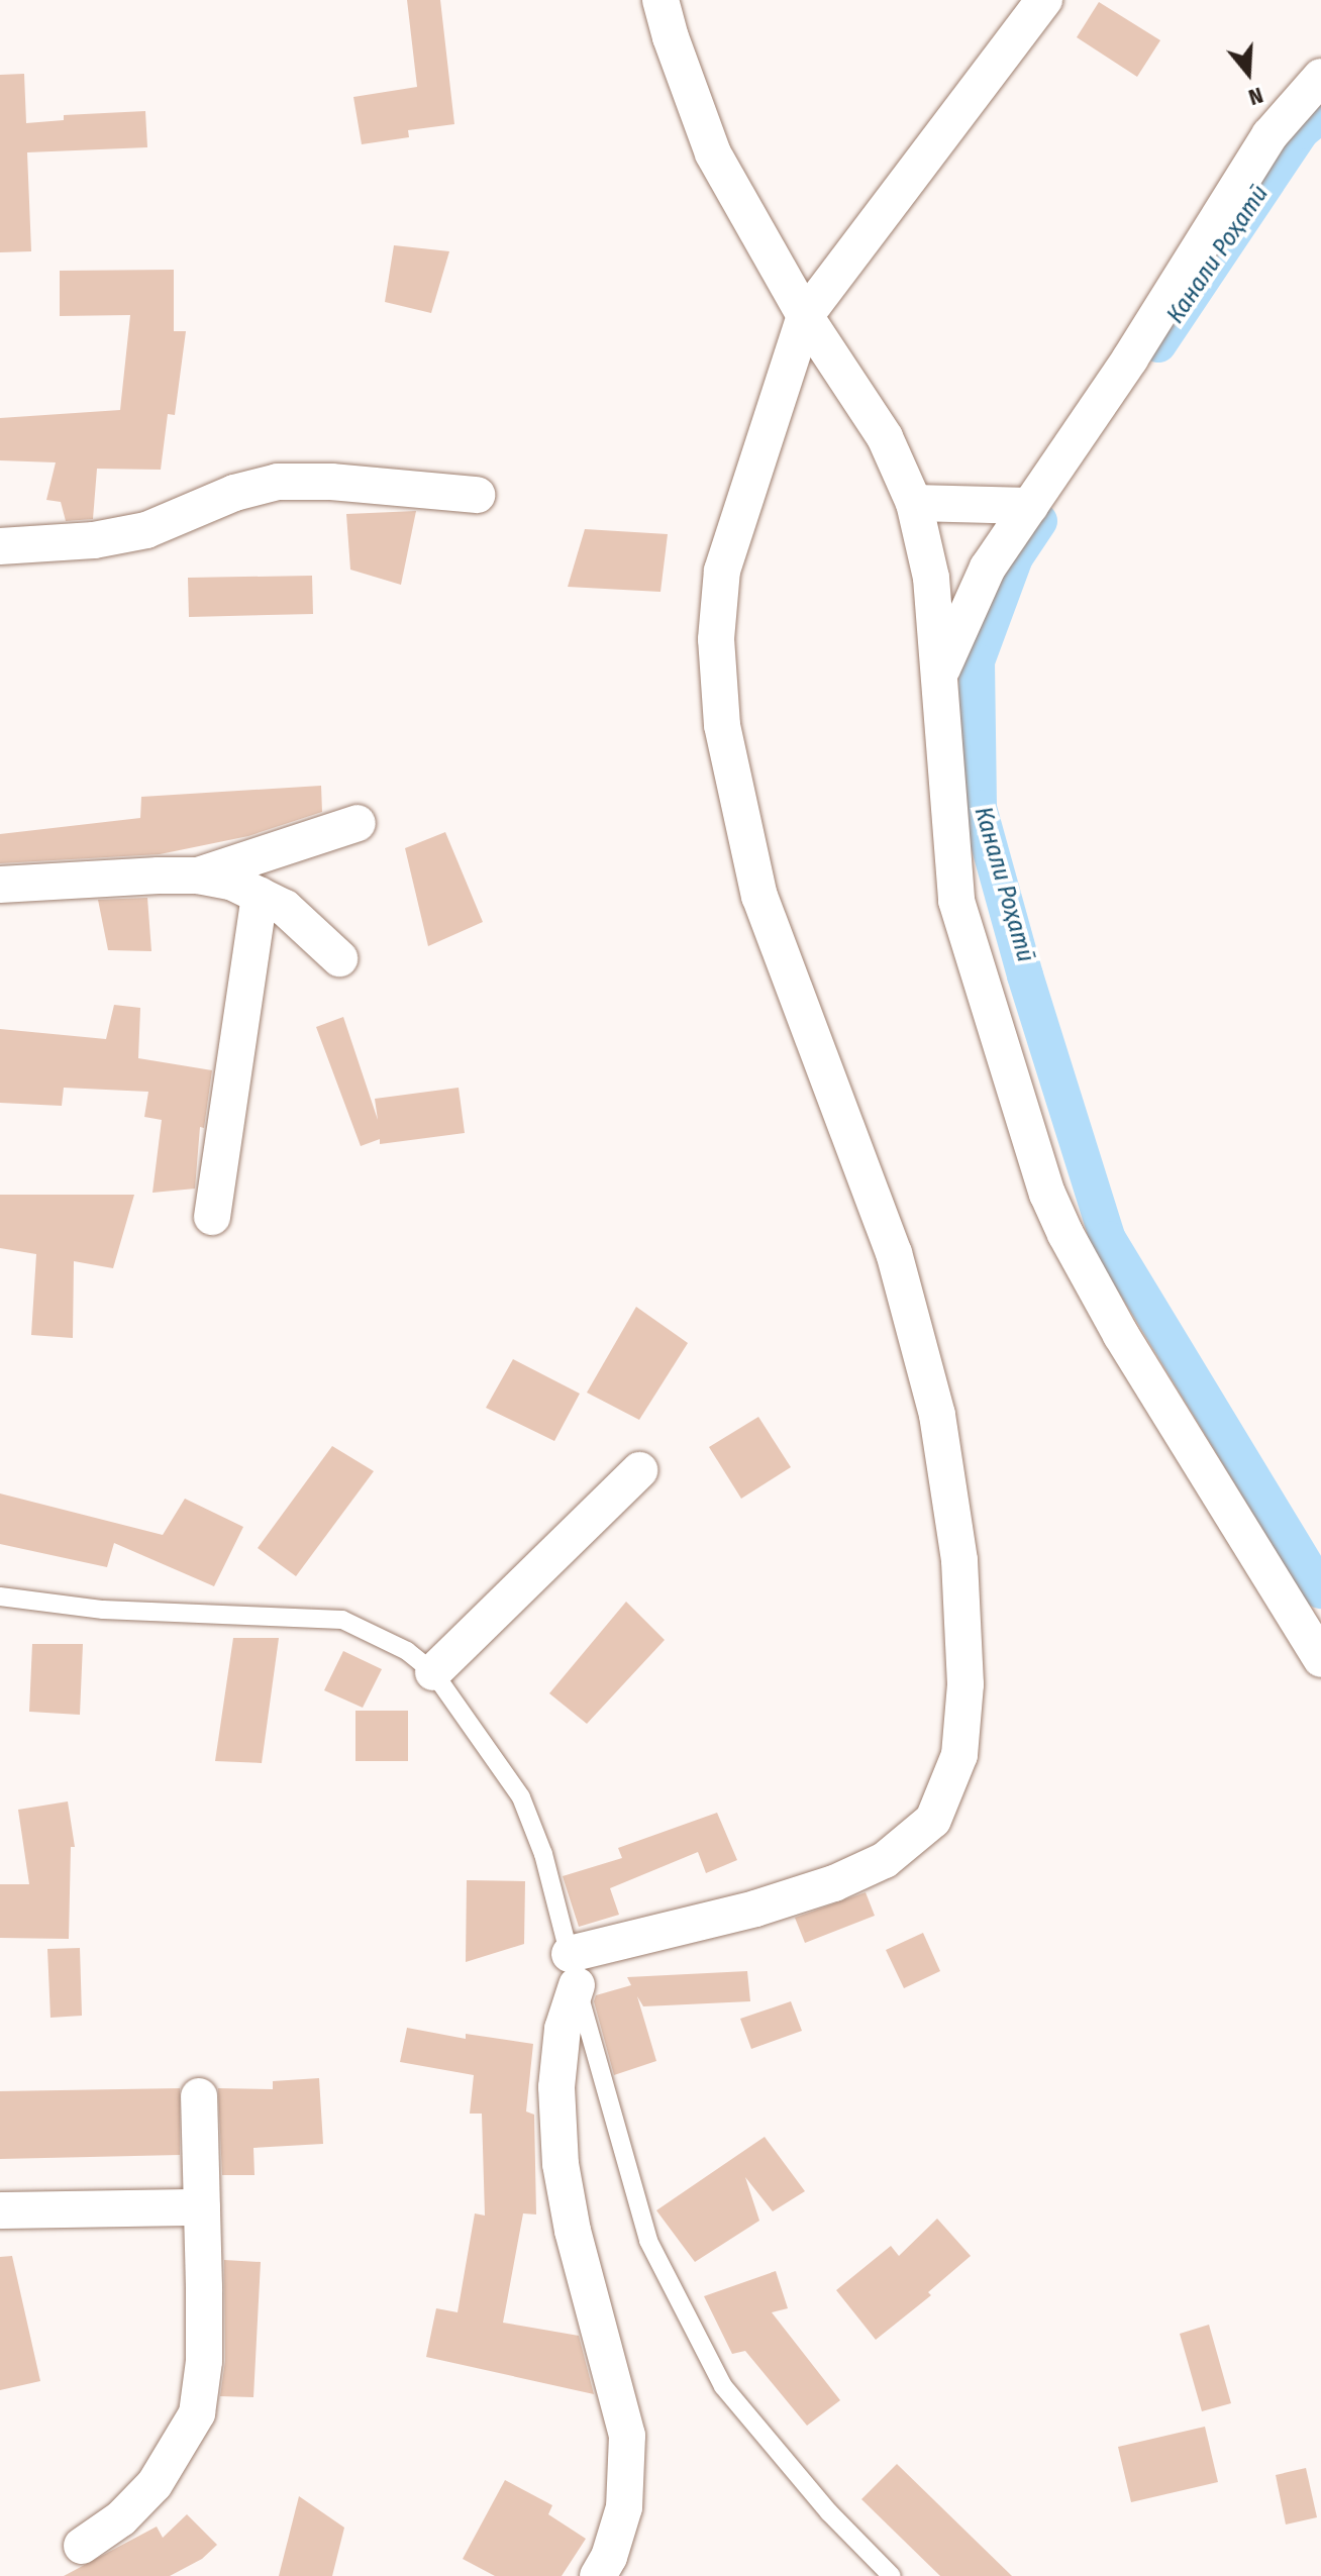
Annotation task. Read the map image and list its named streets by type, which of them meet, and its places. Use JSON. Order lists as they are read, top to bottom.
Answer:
{
  "water": ["Канали Роҳатӣ"],
  "north": "bottom"
}
